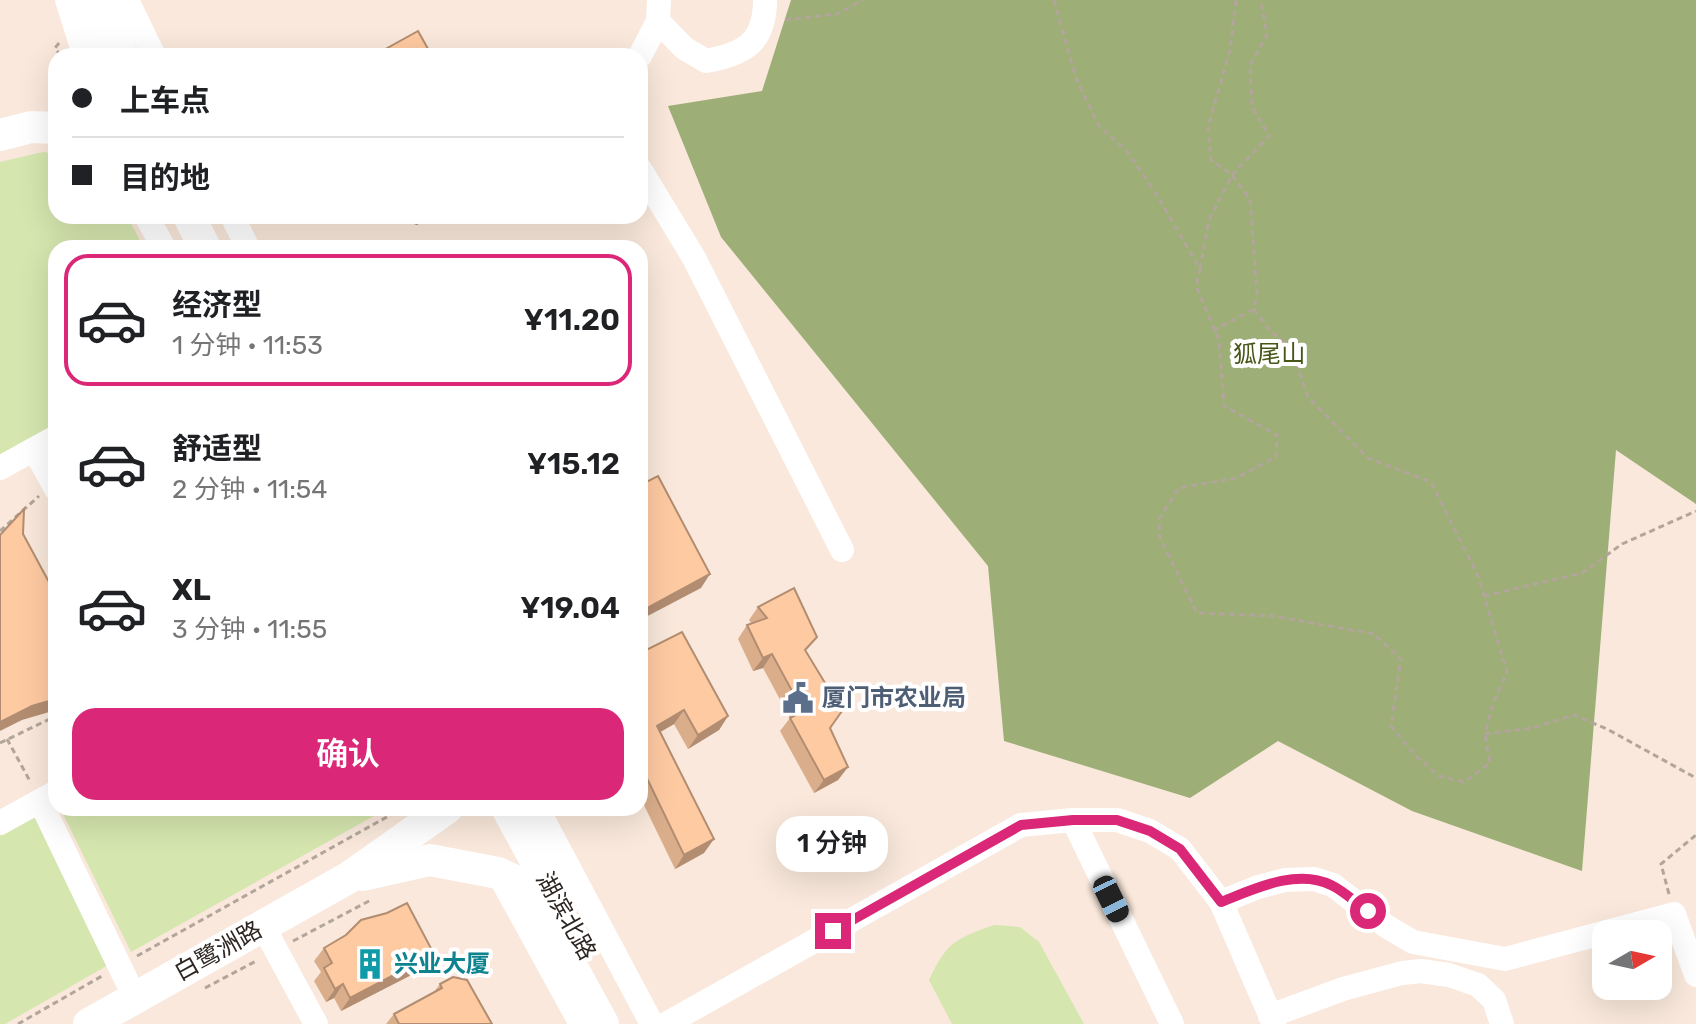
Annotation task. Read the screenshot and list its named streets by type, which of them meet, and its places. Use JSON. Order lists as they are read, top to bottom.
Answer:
{
  "streets": {
    "main road": ["湖滨北路", "白鹭洲路"]
  },
  "crossings": [
    ["湖滨北路", "白鹭洲路"]
  ],
  "parks": ["狐尾山"],
  "places": {
    "public building": ["厦门市农业局"],
    "building": ["兴业大厦"]
  },
  "north": "right",
  "page": {
    "banner": ["上车点", "目的地"],
    "list": [
      {
        "name": "经济型",
        "note": "1 分钟 · 11:53",
        "value": "¥11.20"
      },
      {
        "name": "舒适型",
        "note": "2 分钟 · 11:54",
        "value": "¥15.12"
      },
      {
        "name": "XL",
        "note": "3 分钟 · 11:55",
        "value": "¥19.04"
      }
    ],
    "buttons": "确认",
    "bubble": "1 分钟"
  }
}
